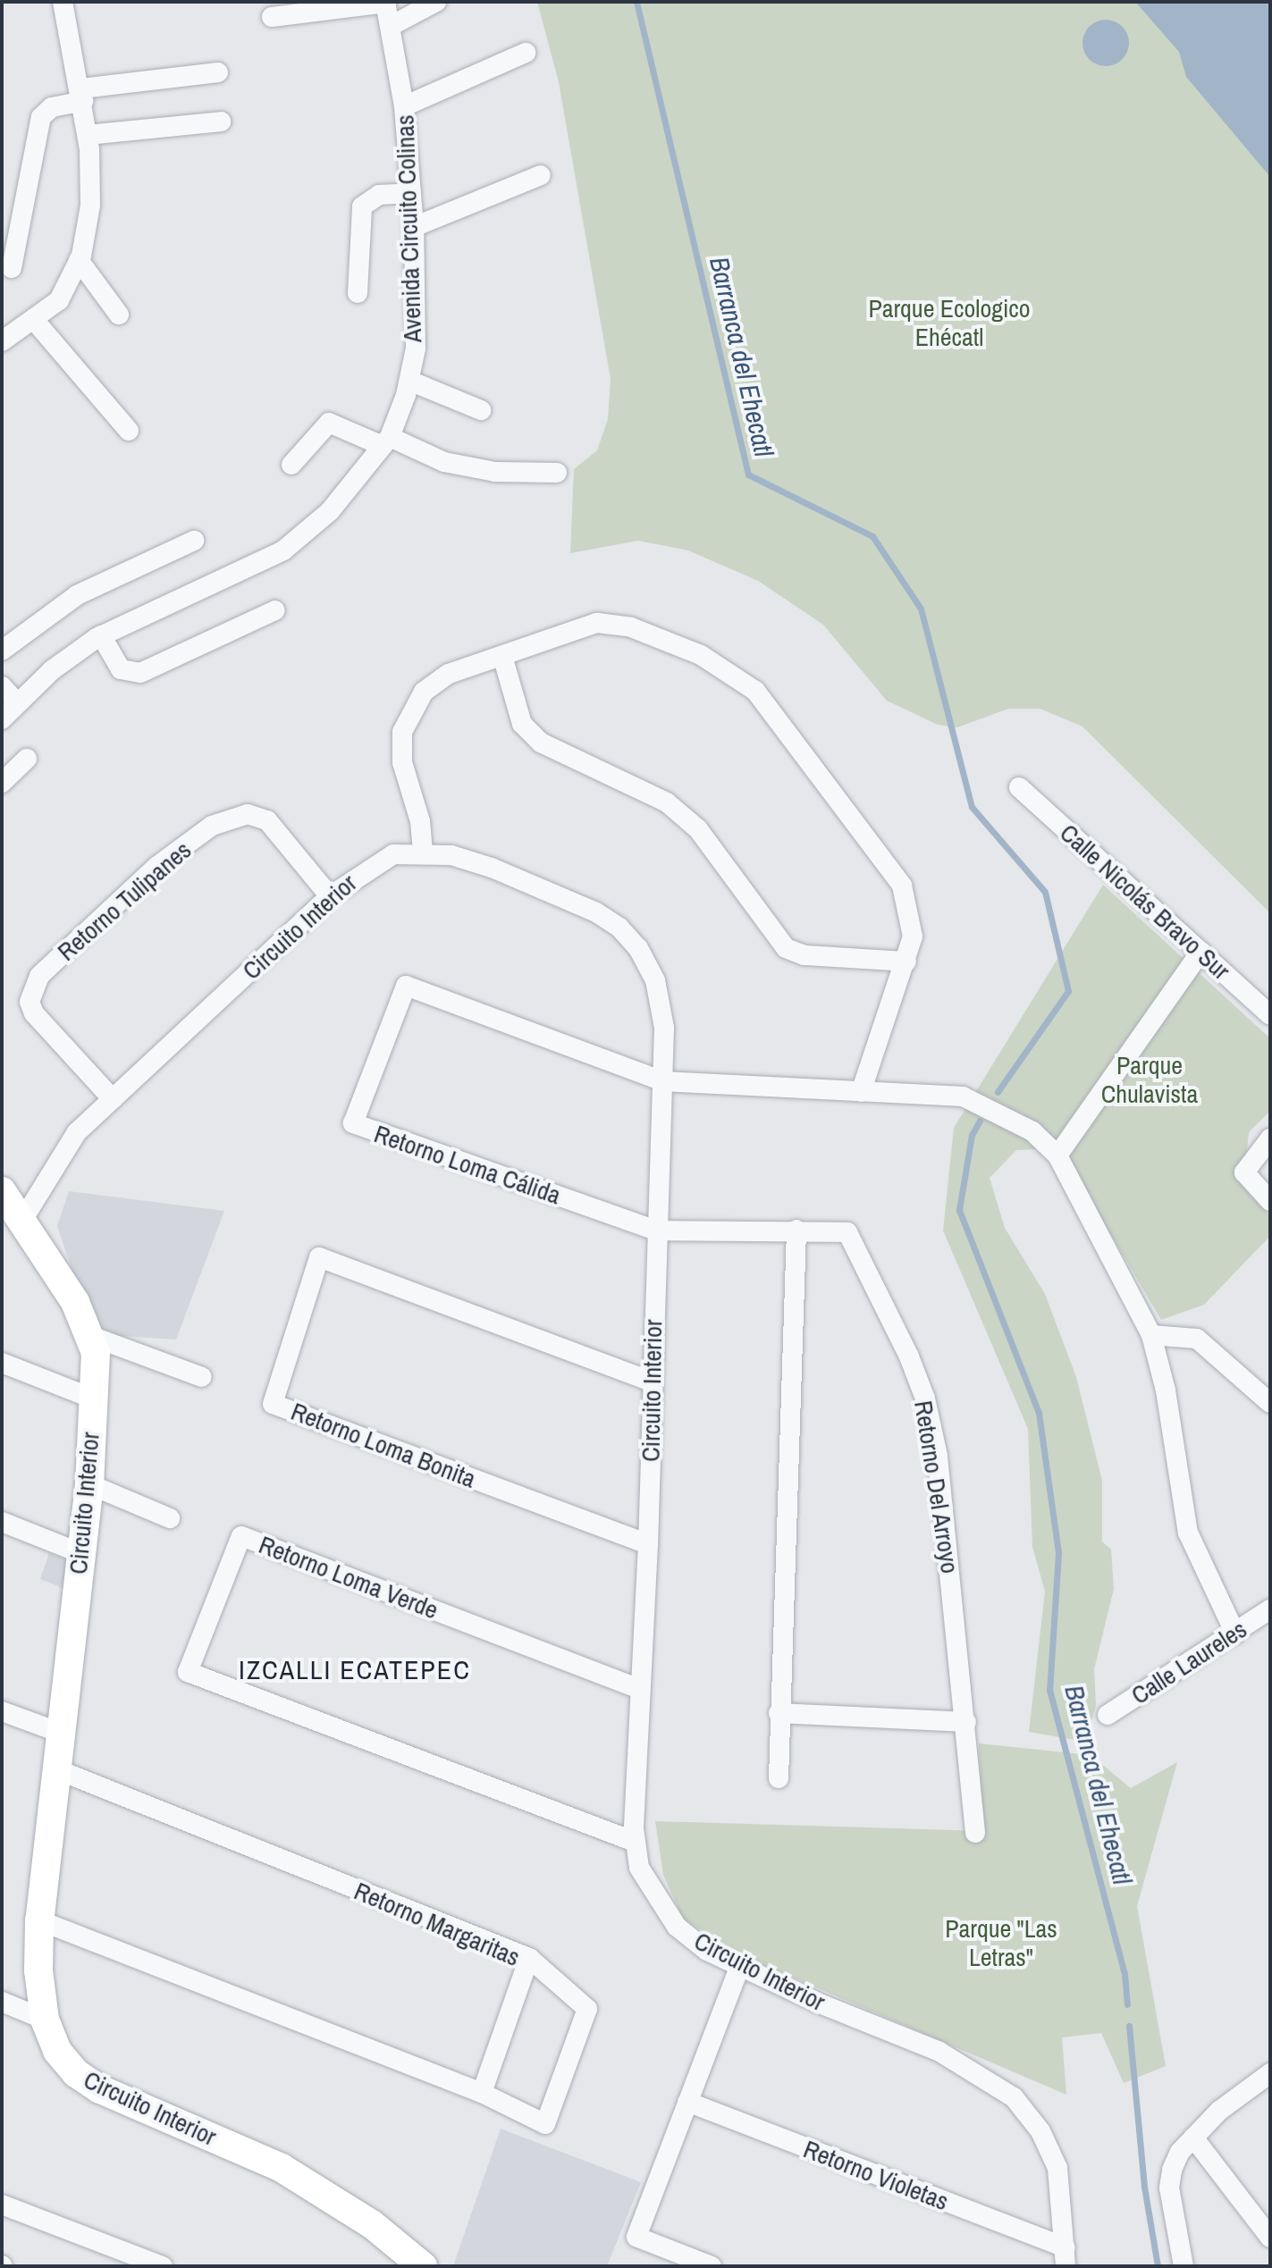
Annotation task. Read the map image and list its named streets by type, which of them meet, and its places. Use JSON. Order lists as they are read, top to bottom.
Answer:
{
  "streets": {
    "main road": ["Circuito Interior"],
    "street": [
      "Avenida Circuito Colinas",
      "Retorno Tulipanes",
      "Calle Nicolás Bravo Sur",
      "Retorno Loma Cálida",
      "Retorno Loma Bonita",
      "Retorno Del Arroyo",
      "Retorno Loma Verde",
      "Calle Laureles",
      "Retorno Margaritas",
      "Retorno Violetas"
    ]
  },
  "crossings": [
    ["Retorno Tulipanes", "Circuito Interior"],
    ["Circuito Interior", "Retorno Loma Cálida"],
    ["Circuito Interior", "Retorno Loma Bonita"],
    ["Circuito Interior", "Retorno Del Arroyo"],
    ["Circuito Interior", "Retorno Loma Verde"],
    ["Circuito Interior", "Retorno Margaritas"],
    ["Circuito Interior", "Retorno Violetas"],
    ["Retorno Loma Cálida", "Retorno Del Arroyo"]
  ],
  "districts": ["IZCALLI ECATEPEC"],
  "water": ["Barranca del Ehecatl"],
  "parks": ["Parque Ecologico Ehécatl", "Parque Chulavista", "Parque \"Las Letras\""]
}
